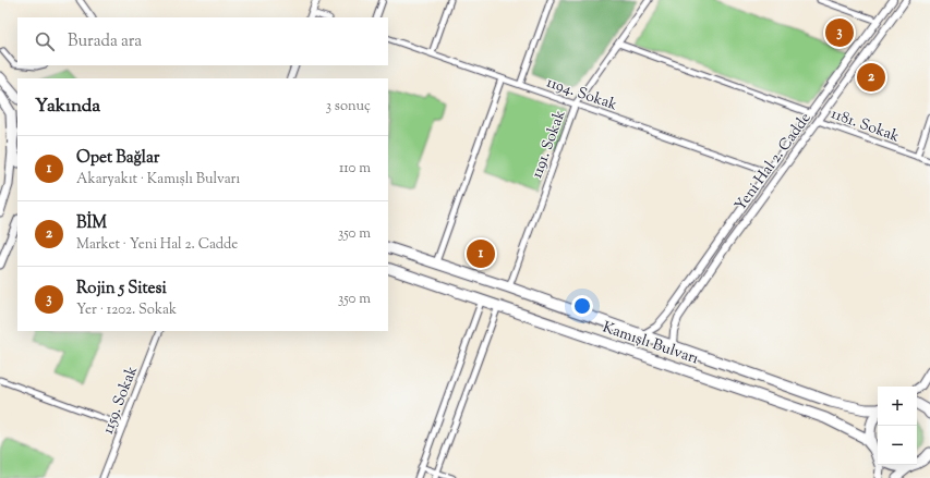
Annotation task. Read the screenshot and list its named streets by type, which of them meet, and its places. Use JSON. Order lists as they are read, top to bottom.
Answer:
{
  "streets": {
    "highway": ["Kamışlı Bulvarı"],
    "street": [
      "1194. Sokak",
      "1181. Sokak",
      "1191. Sokak",
      "Yeni Hal 2. Cadde",
      "1159. Sokak"
    ]
  },
  "crossings": [
    ["1194. Sokak", "1191. Sokak"],
    ["1181. Sokak", "Yeni Hal 2. Cadde"],
    ["1191. Sokak", "Kamışlı Bulvarı"],
    ["Yeni Hal 2. Cadde", "Kamışlı Bulvarı"]
  ],
  "page": {
    "pins": ["3", "2", "1"],
    "search": "Burada ara",
    "heading": ["Yakında", "3 sonuç"],
    "list": [
      {
        "mark": "1",
        "name": "Opet Bağlar",
        "note": "Akaryakıt · Kamışlı Bulvarı",
        "value": "110 m"
      },
      {
        "mark": "2",
        "name": "BİM",
        "note": "Market · Yeni Hal 2. Cadde",
        "value": "350 m"
      },
      {
        "mark": "3",
        "name": "Rojin 5 Sitesi",
        "note": "Yer · 1202. Sokak",
        "value": "350 m"
      }
    ],
    "map_buttons": ["+", "−"]
  }
}
